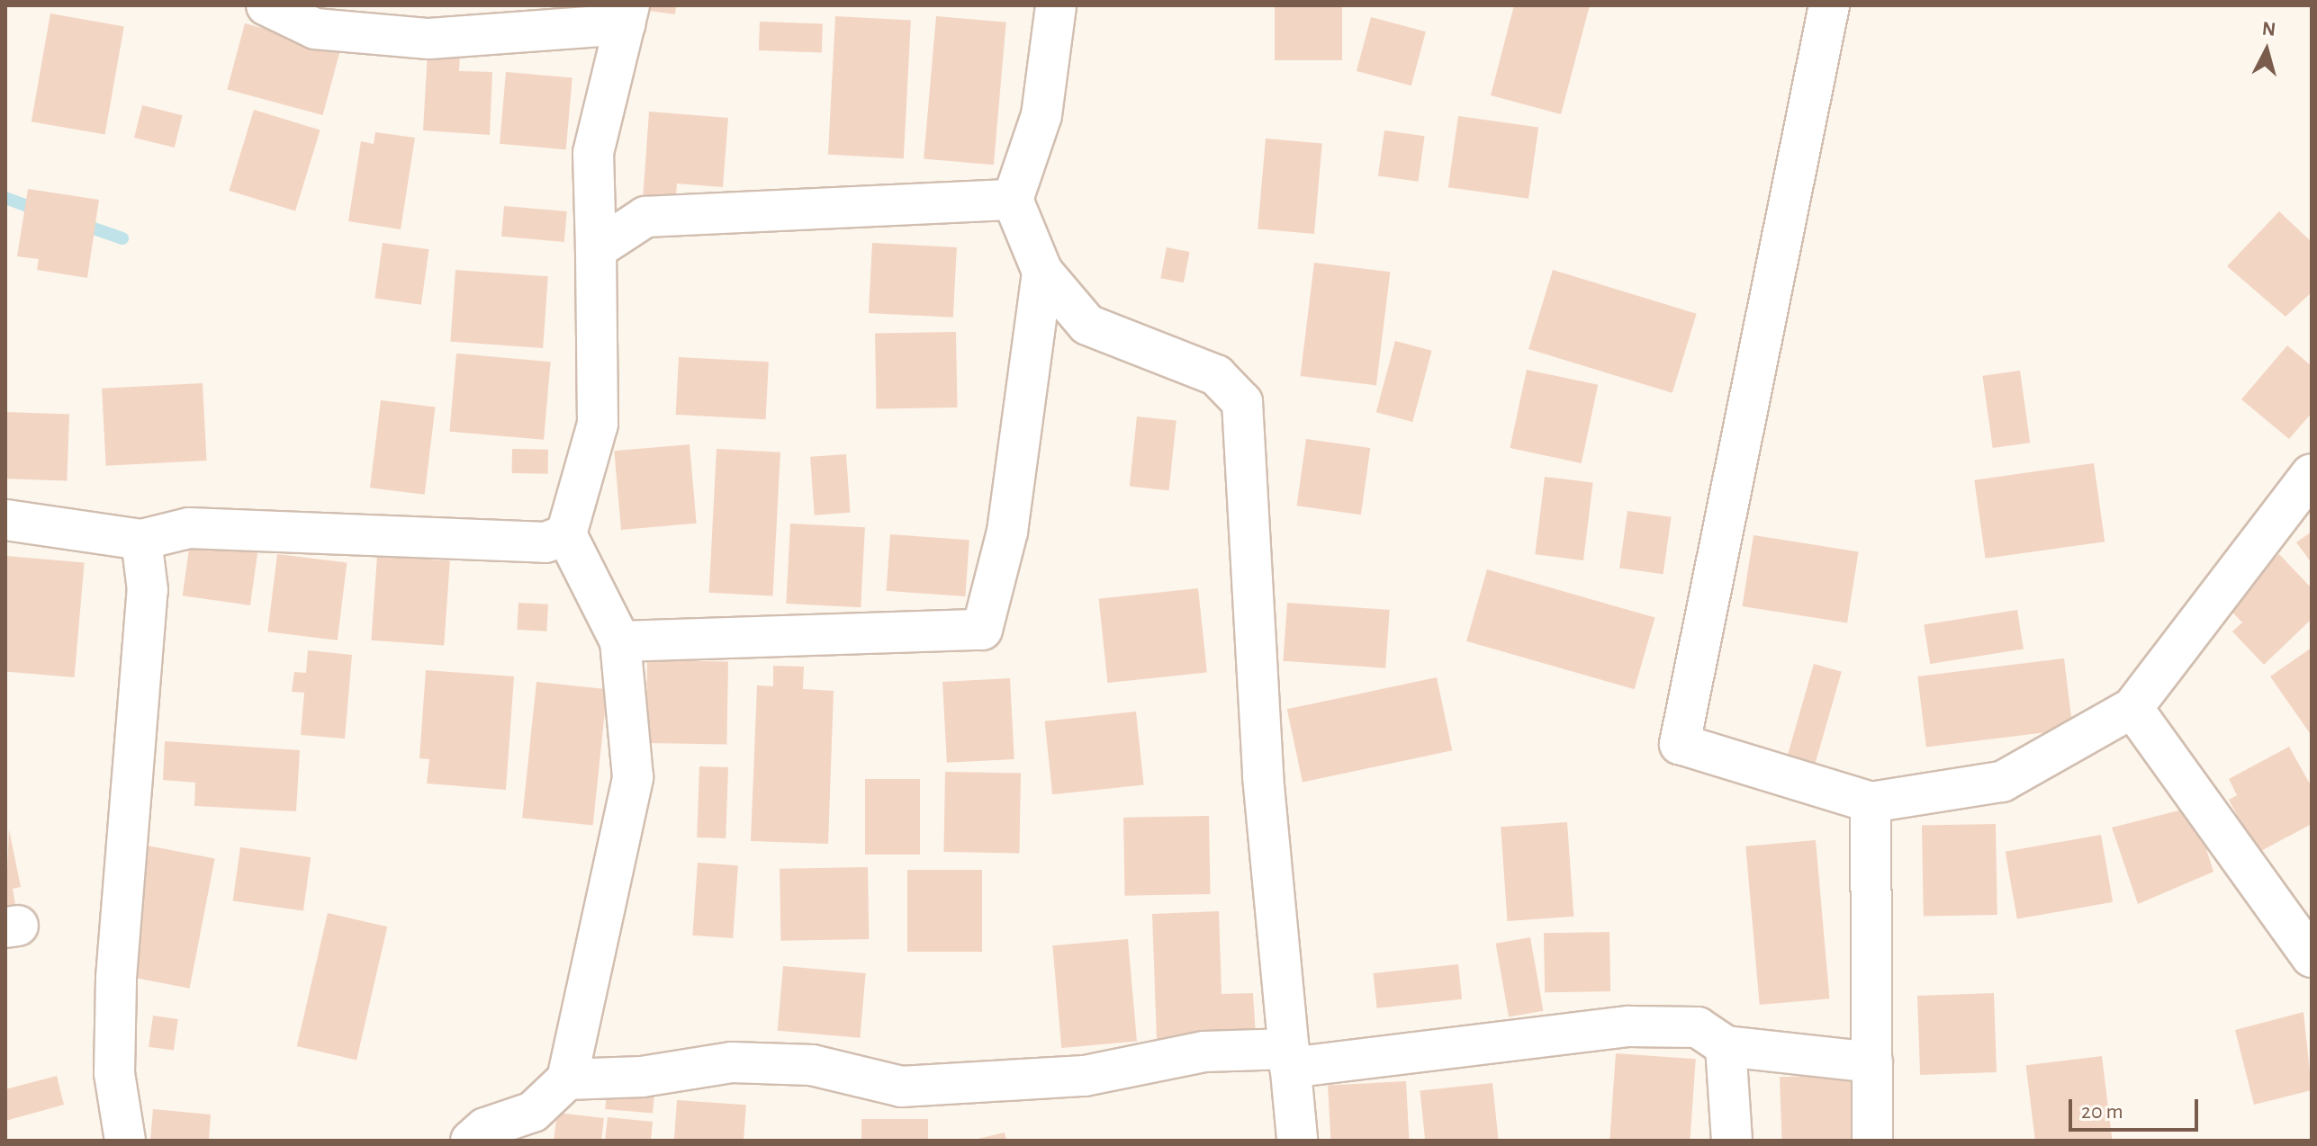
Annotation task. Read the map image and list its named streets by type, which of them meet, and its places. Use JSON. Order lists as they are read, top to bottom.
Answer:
{
  "scale_bar": "20 m",
  "north": "top"
}
